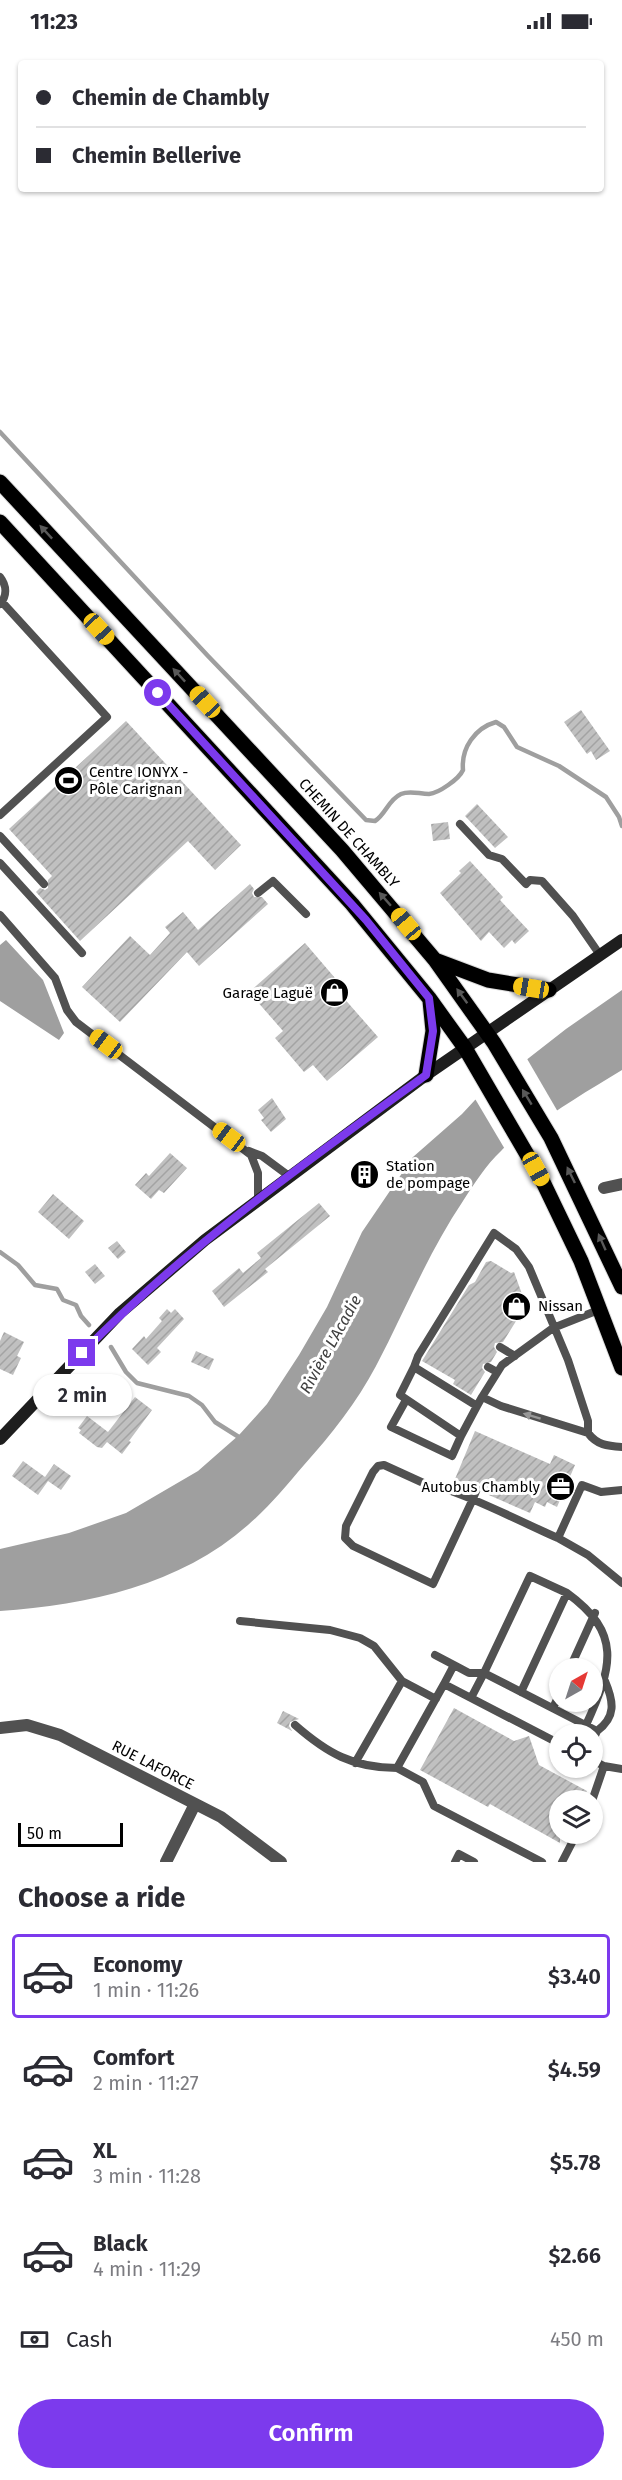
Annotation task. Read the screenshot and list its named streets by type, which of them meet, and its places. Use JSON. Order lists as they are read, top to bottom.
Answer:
{
  "streets": {
    "main road": ["CHEMIN DE CHAMBLY"],
    "street": ["RUE LAFORCE"]
  },
  "water": ["Rivière L'Acadie"],
  "places": {
    "sports": ["Centre IONYX - Pôle Carignan"],
    "shop": ["Garage Laguë", "Nissan"],
    "building": ["Station de pompage"],
    "office": ["Autobus Chambly"]
  },
  "scale_bar": "50 m",
  "north": "top right",
  "page": {
    "status": "11:23",
    "banner": ["Chemin de Chambly", "Chemin Bellerive"],
    "bubble": "2 min",
    "scale": "50 m",
    "heading": "Choose a ride",
    "list": [
      {
        "name": "Economy",
        "note": "1 min · 11:26",
        "value": "$3.40"
      },
      {
        "name": "Comfort",
        "note": "2 min · 11:27",
        "value": "$4.59"
      },
      {
        "name": "XL",
        "note": "3 min · 11:28",
        "value": "$5.78"
      },
      {
        "name": "Black",
        "note": "4 min · 11:29",
        "value": "$2.66"
      }
    ],
    "pay": ["Cash", "450 m"],
    "buttons": "Confirm"
  }
}
